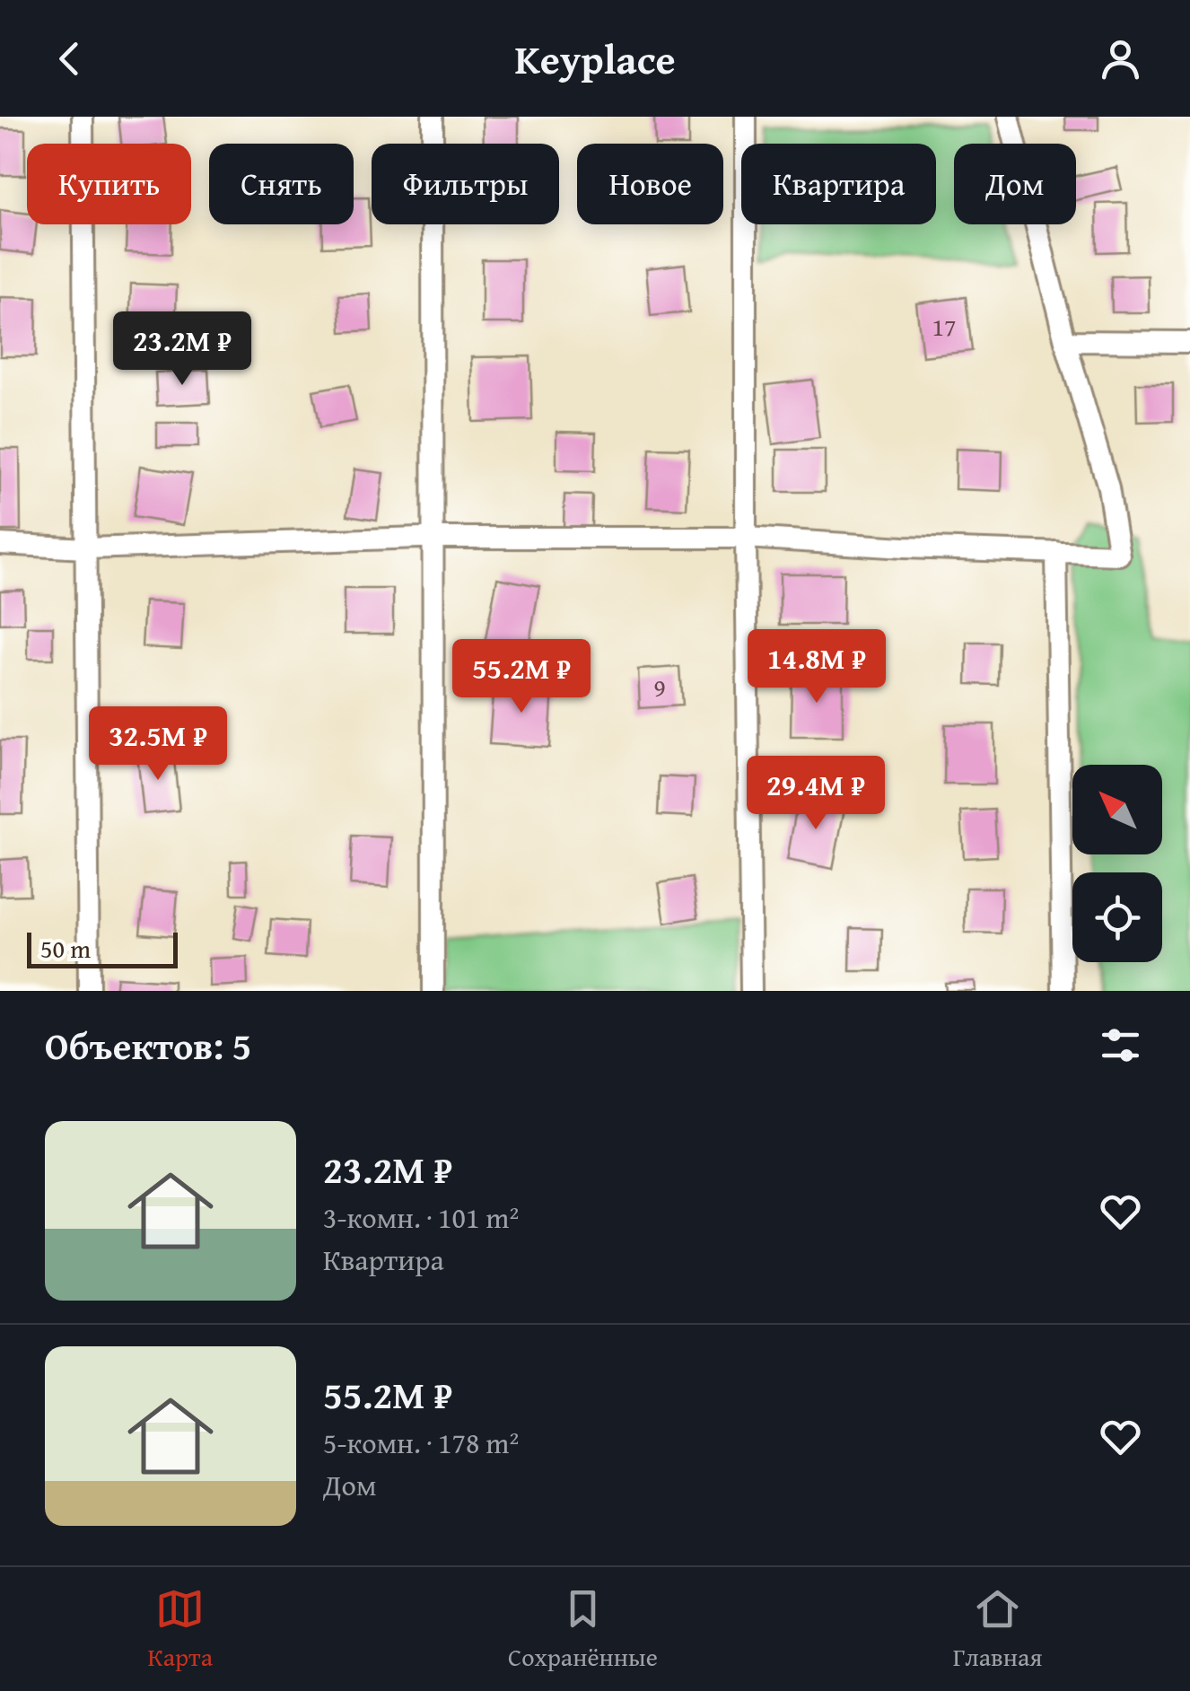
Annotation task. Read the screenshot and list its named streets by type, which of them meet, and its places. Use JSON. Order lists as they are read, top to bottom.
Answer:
{
  "house_numbers": ["17", "9"],
  "scale_bar": "50 m",
  "north": "top left",
  "page": {
    "header": "Keyplace",
    "chip": [
      "Купить",
      "Снять",
      "Фильтры",
      "Новое",
      "Квартира",
      "Дом"
    ],
    "price": [
      "23.2M ₽",
      "14.8M ₽",
      "55.2M ₽",
      "32.5M ₽",
      "29.4M ₽"
    ],
    "scale": "50 m",
    "heading": "Объектов: 5",
    "list": [
      {
        "name": "23.2M ₽",
        "note": "3-комн. · 101 m² · Квартира"
      },
      {
        "name": "55.2M ₽",
        "note": "5-комн. · 178 m² · Дом"
      }
    ],
    "tabs": ["Карта", "Сохранённые", "Главная"]
  }
}
